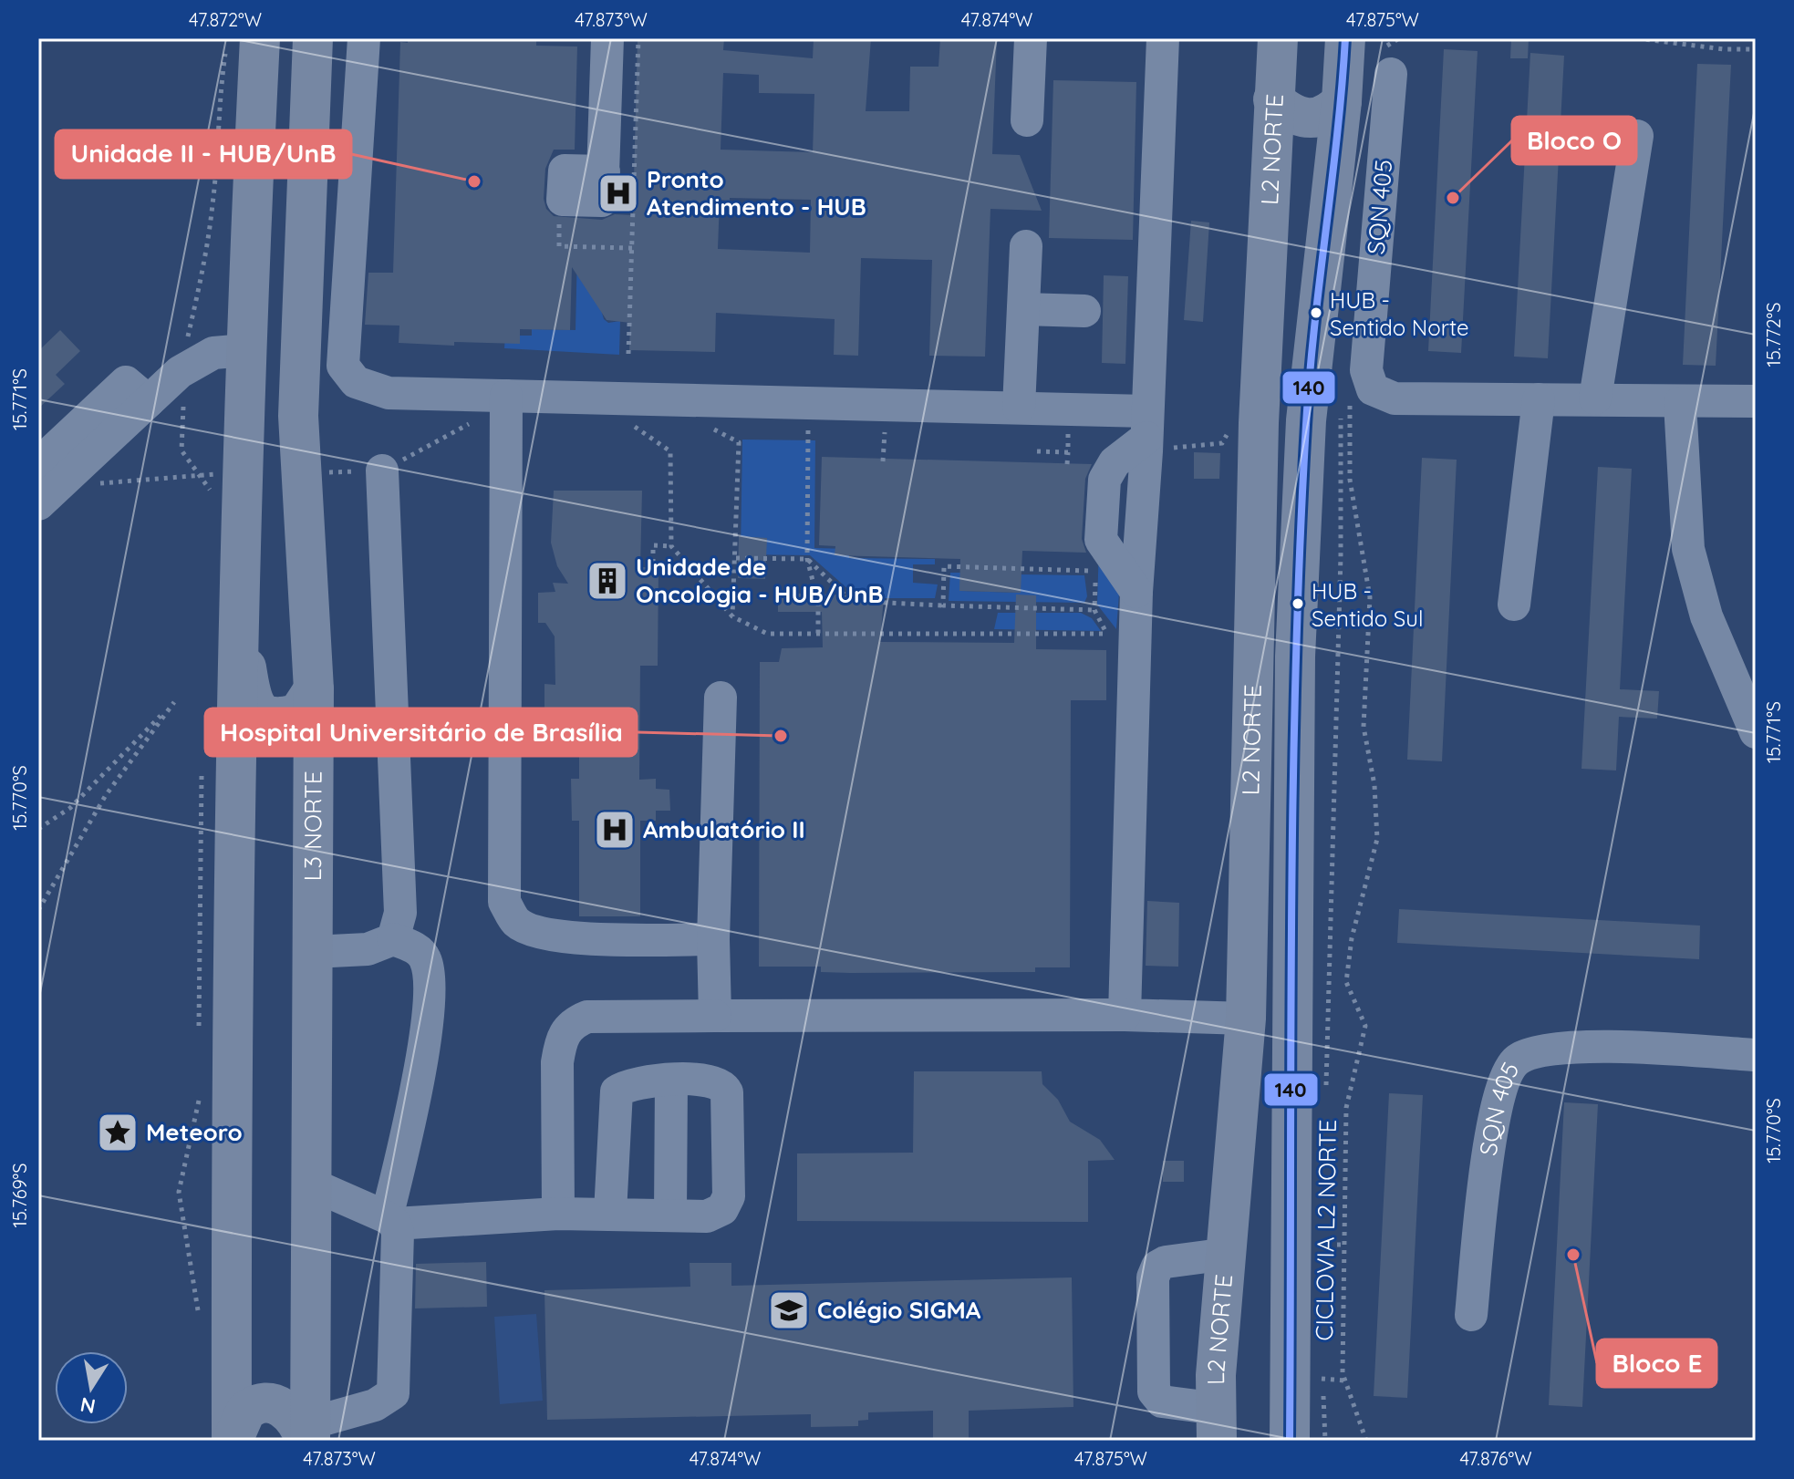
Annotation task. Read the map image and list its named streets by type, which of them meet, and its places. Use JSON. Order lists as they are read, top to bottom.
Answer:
{
  "streets": {
    "main road": ["L2 NORTE", "L3 NORTE"],
    "street": ["SQN 405"],
    "path": ["CICLOVIA L2 NORTE"]
  },
  "crossings": [
    ["L2 NORTE", "SQN 405"],
    ["SQN 405", "CICLOVIA L2 NORTE"]
  ],
  "places": {
    "other": [
      "Unidade II - HUB/UnB",
      "Bloco O",
      "HUB - Sentido Norte",
      "HUB - Sentido Sul",
      "Hospital Universitário de Brasília",
      "Bloco E"
    ],
    "hospital": ["Pronto Atendimento - HUB", "Ambulatório II"],
    "building": ["Unidade de Oncologia - HUB/UnB"],
    "place": ["Meteoro"],
    "school or university": ["Colégio SIGMA"]
  },
  "lines": ["transit line 140"],
  "north": "bottom",
  "coordinates": [
    "47.872°W",
    "47.873°W",
    "47.874°W",
    "47.875°W",
    "15.772°S",
    "15.771°S",
    "15.770°S",
    "15.769°S",
    "47.876°W"
  ]
}
